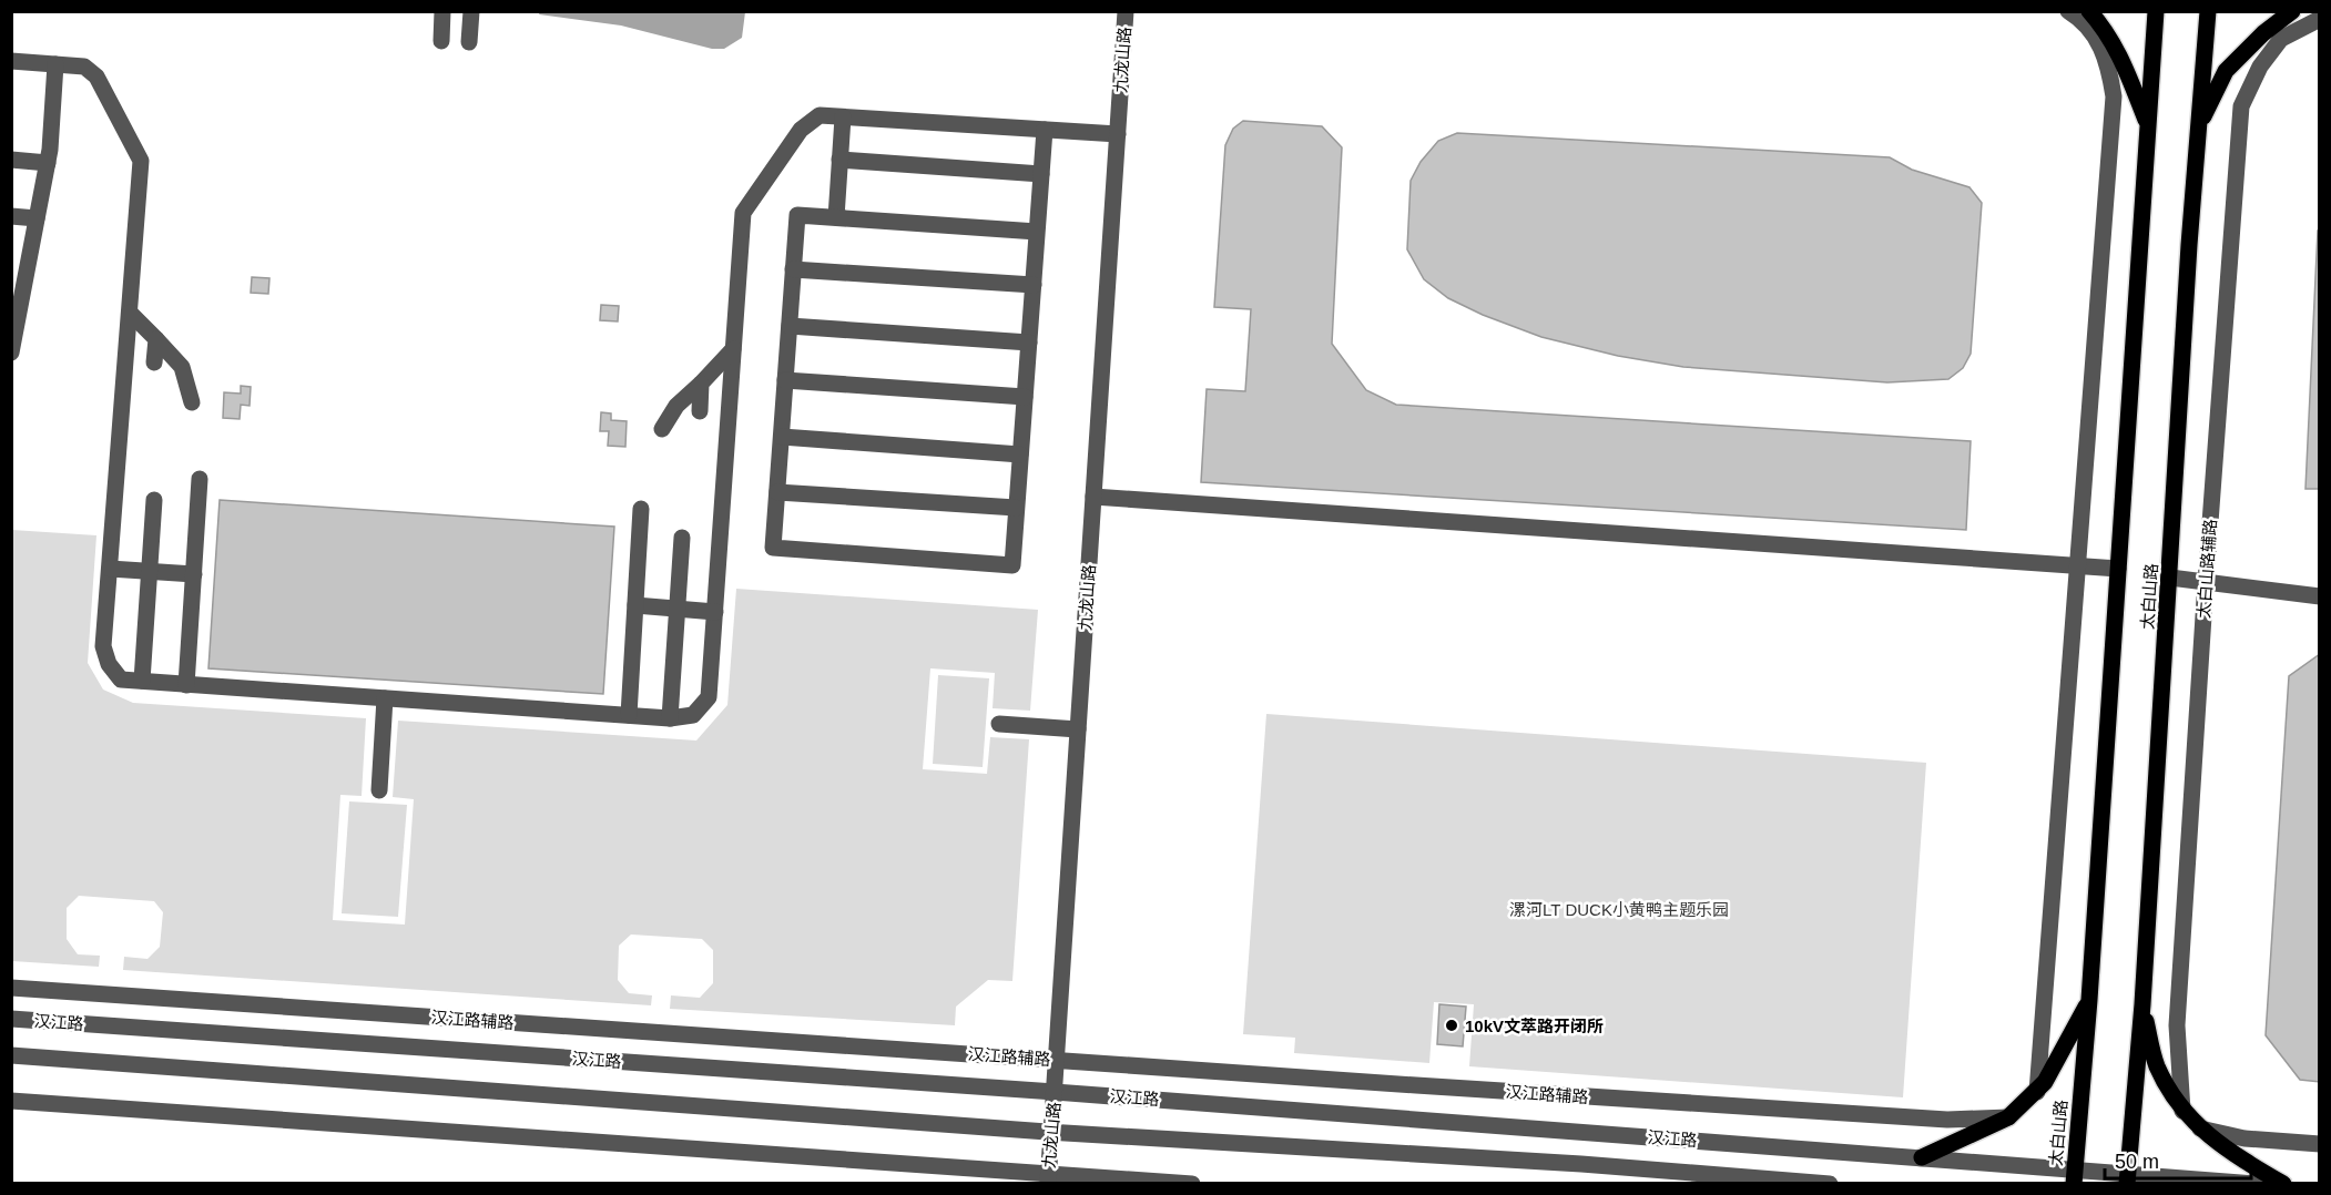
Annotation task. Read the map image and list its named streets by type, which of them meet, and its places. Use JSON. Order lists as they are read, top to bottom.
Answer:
{
  "streets": {
    "main road": ["太白山路"],
    "street": [
      "九龙山路",
      "太白山路辅路",
      "汉江路辅路",
      "汉江路"
    ]
  },
  "crossings": [
    ["九龙山路", "汉江路辅路"],
    ["九龙山路", "汉江路"],
    ["太白山路", "汉江路"]
  ],
  "parks": ["漯河LT DUCK小黄鸭主题乐园"],
  "places": ["10kV文萃路开闭所"],
  "scale_bar": "50 m"
}
